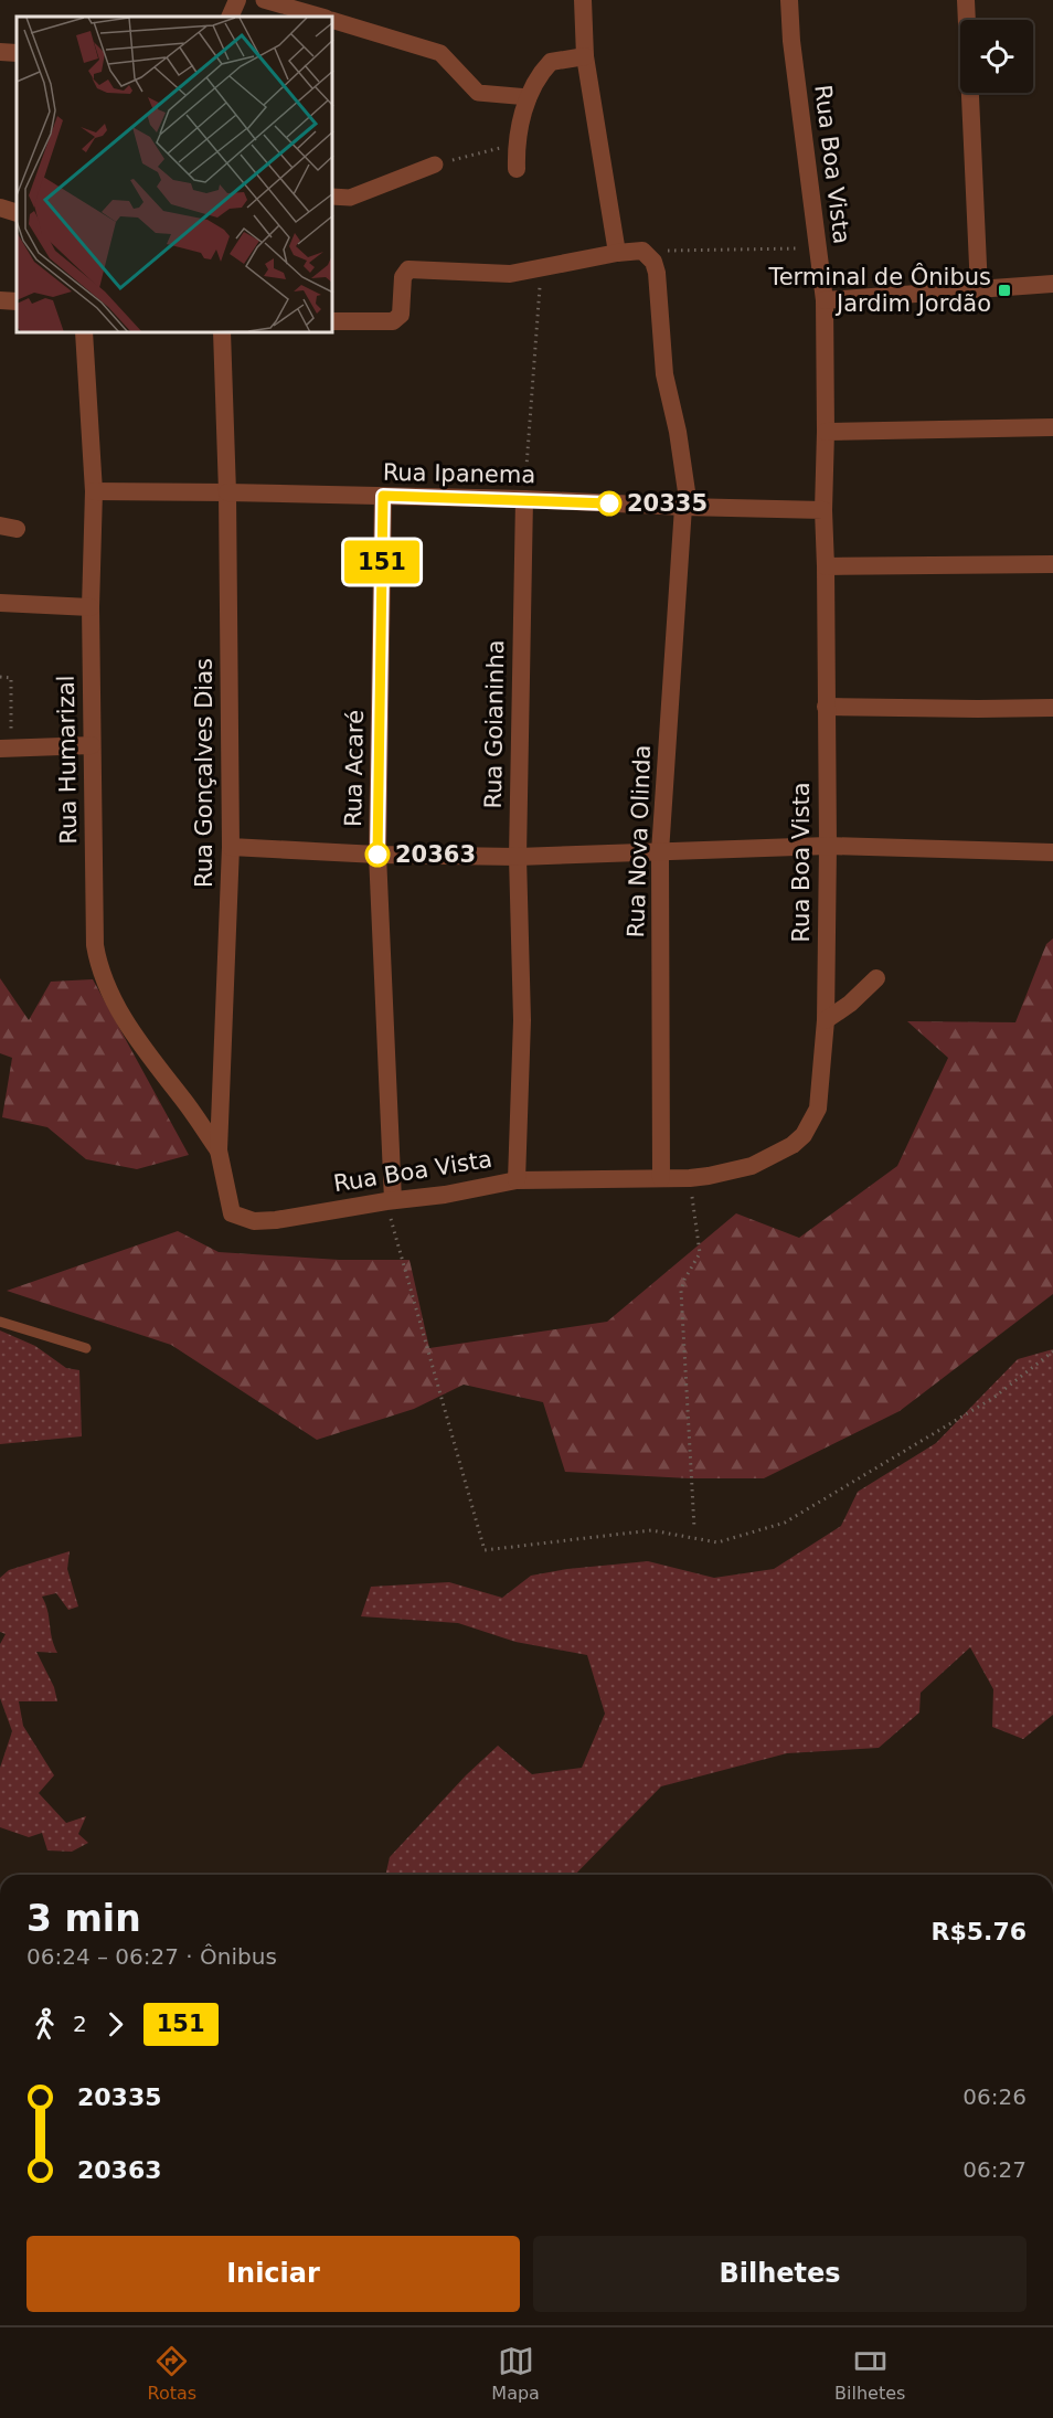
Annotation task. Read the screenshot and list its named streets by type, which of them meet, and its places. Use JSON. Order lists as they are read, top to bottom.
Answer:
{
  "streets": {
    "street": [
      "Rua Boa Vista",
      "Rua Ipanema",
      "Rua Goianinha",
      "Rua Humarizal",
      "Rua Acaré",
      "Rua Gonçalves Dias",
      "Rua Nova Olinda"
    ]
  },
  "crossings": [
    ["Rua Boa Vista", "Rua Ipanema"],
    ["Rua Boa Vista", "Rua Goianinha"],
    ["Rua Boa Vista", "Rua Acaré"],
    ["Rua Boa Vista", "Rua Gonçalves Dias"],
    ["Rua Boa Vista", "Rua Nova Olinda"],
    ["Rua Ipanema", "Rua Goianinha"],
    ["Rua Ipanema", "Rua Humarizal"],
    ["Rua Ipanema", "Rua Acaré"],
    ["Rua Ipanema", "Rua Gonçalves Dias"],
    ["Rua Ipanema", "Rua Nova Olinda"],
    ["Rua Humarizal", "Rua Gonçalves Dias"]
  ],
  "places": {
    "transit": ["Terminal de Ônibus Jardim Jordão"],
    "other": ["20335", "20363"]
  },
  "lines": ["bus line 151"],
  "page": {
    "on_map": "151",
    "heading": ["3 min", "06:24 – 06:27 · Ônibus", "R$5.76"],
    "legs": ["2", "151"],
    "list": [
      {
        "name": "20335",
        "value": "06:26"
      },
      {
        "name": "20363",
        "value": "06:27"
      }
    ],
    "buttons": ["Iniciar", "Bilhetes"],
    "tabs": ["Rotas", "Mapa", "Bilhetes"]
  }
}
